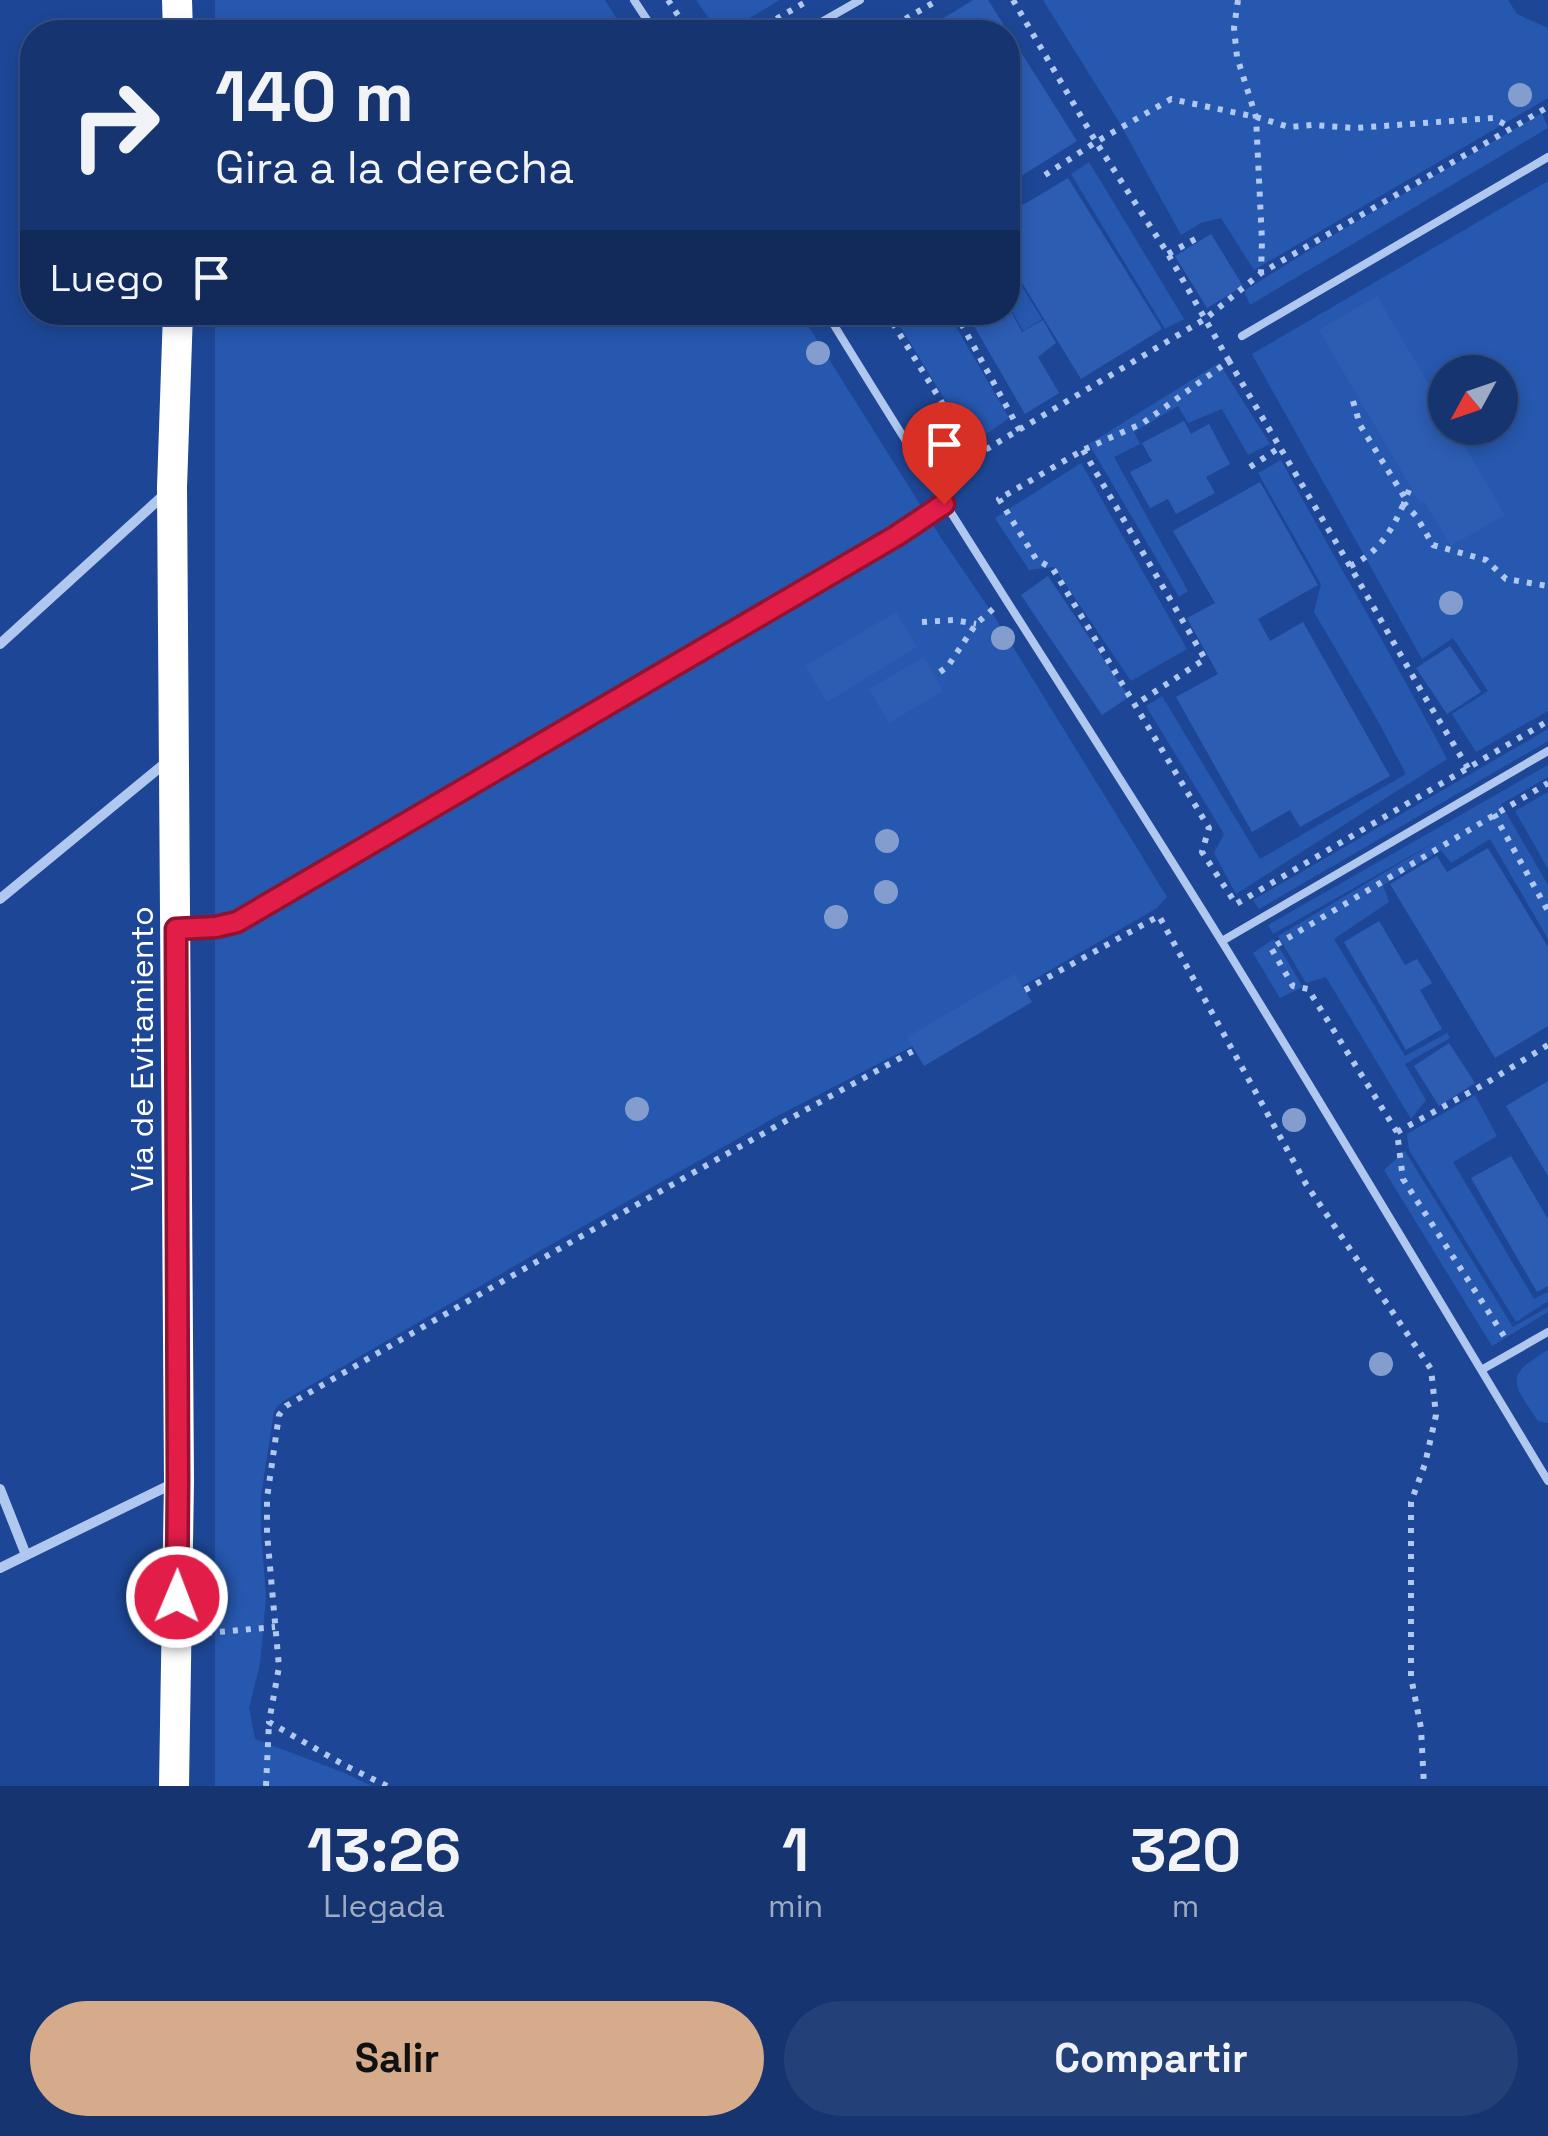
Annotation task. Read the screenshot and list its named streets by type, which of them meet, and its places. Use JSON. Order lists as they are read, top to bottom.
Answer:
{
  "streets": {
    "highway": ["Vía de Evitamiento"]
  },
  "north": "bottom left",
  "page": {
    "turn": ["140 m", "Gira a la derecha"],
    "then": "Luego",
    "eta": [
      "13:26",
      "Llegada",
      "1",
      "min",
      "320",
      "m"
    ],
    "buttons": ["Salir", "Compartir"]
  }
}
